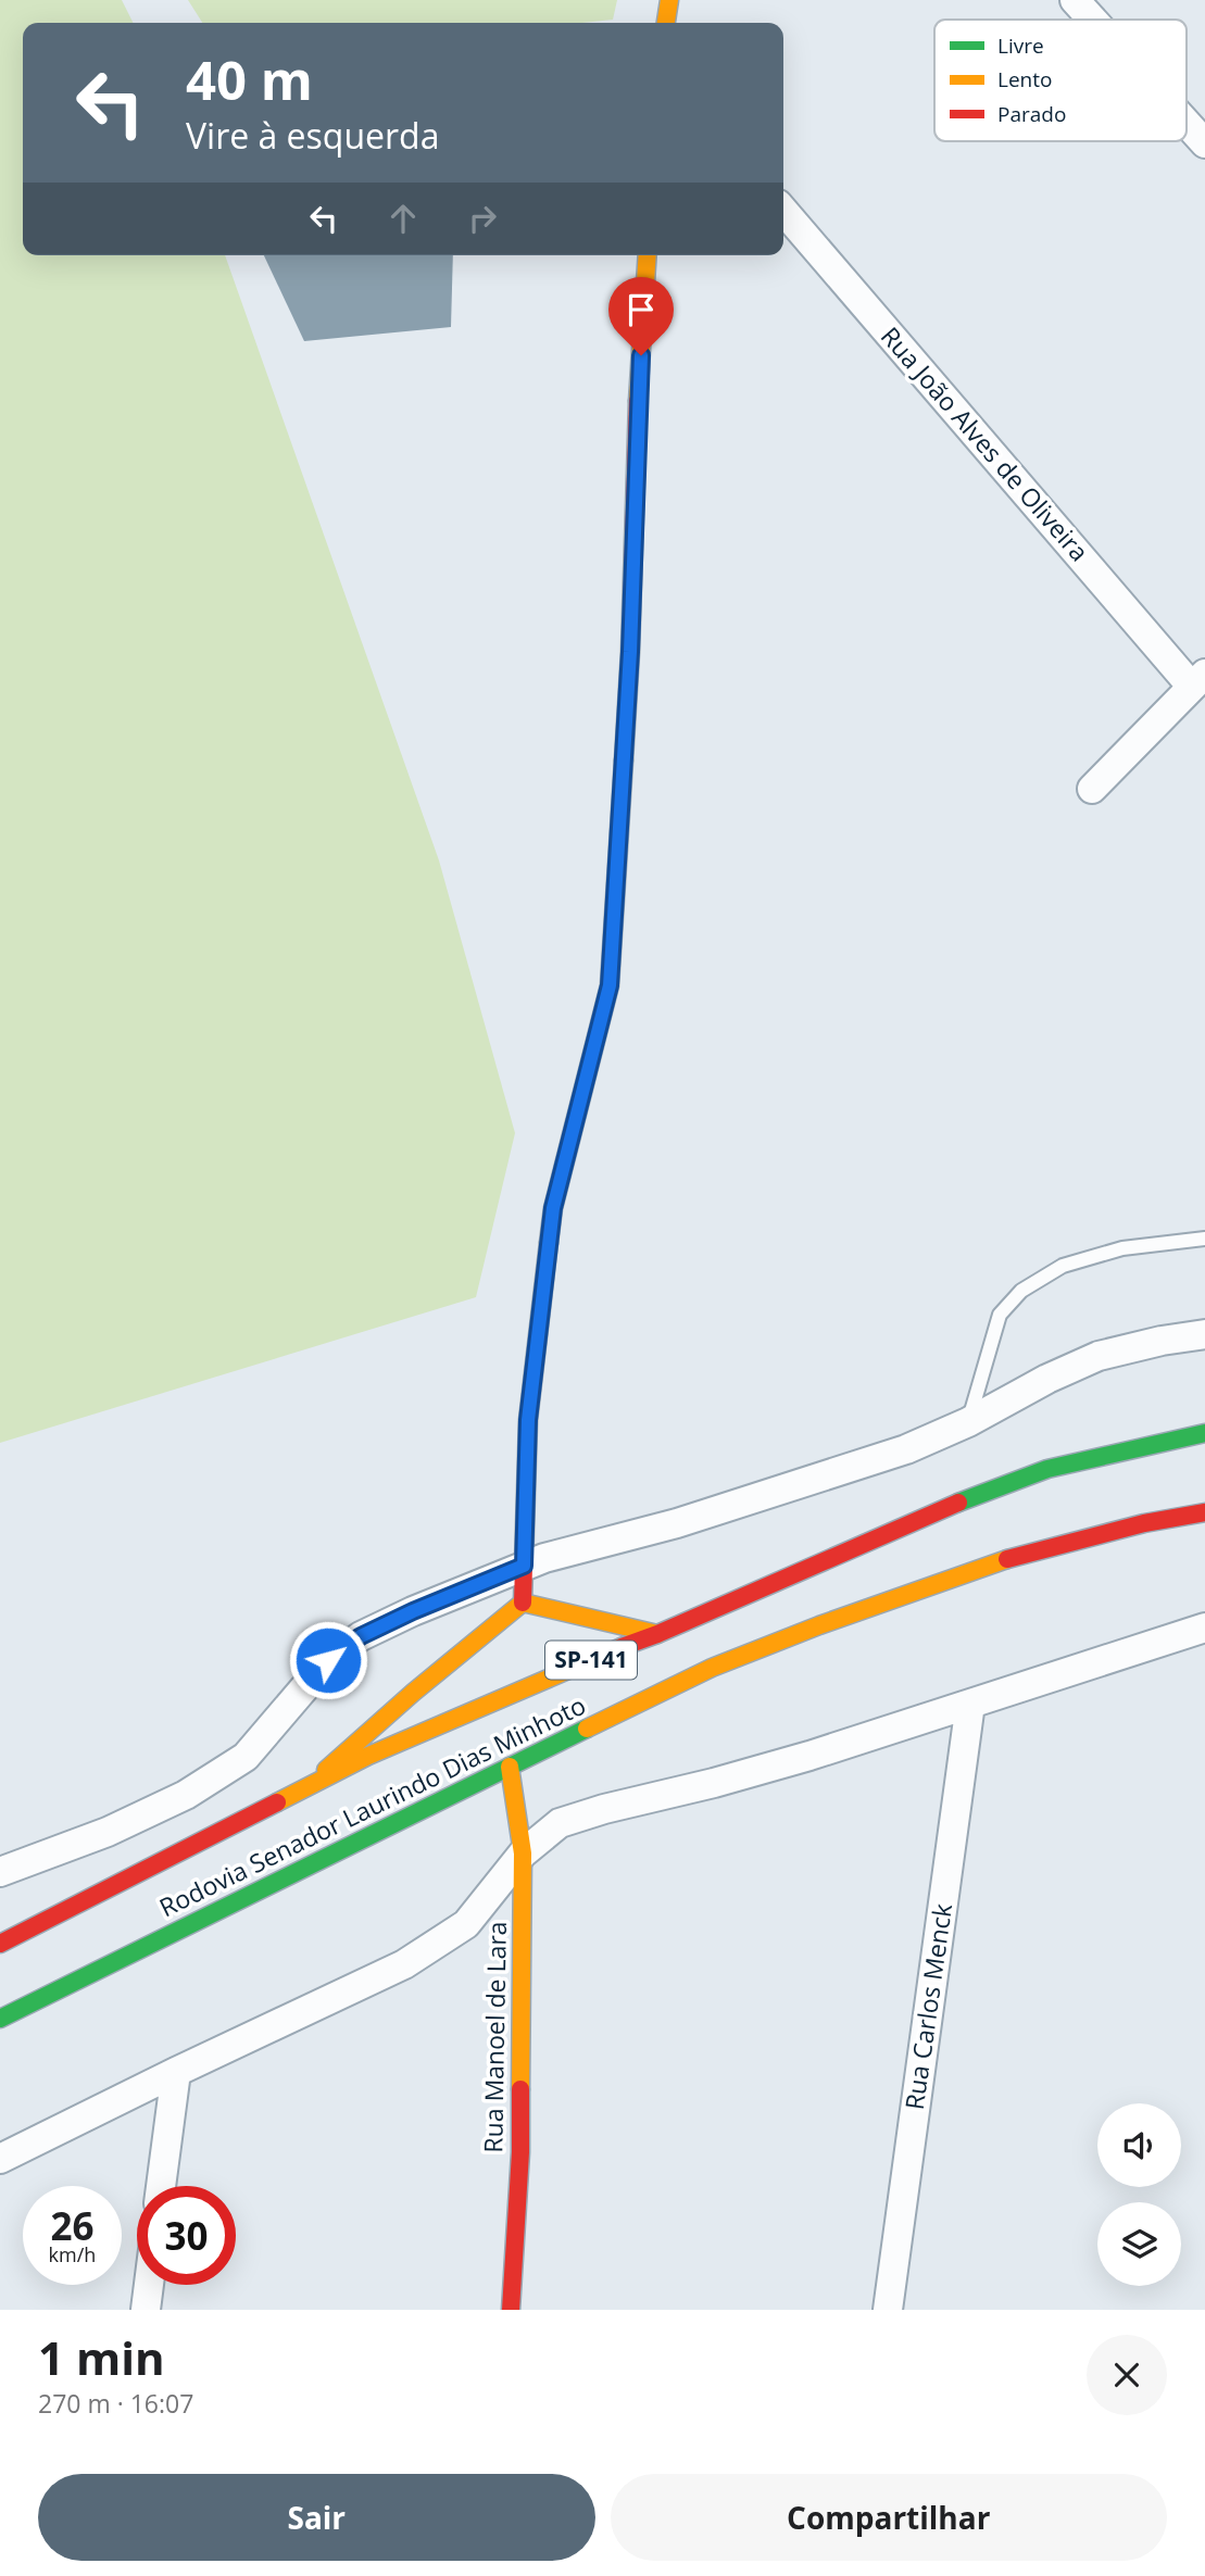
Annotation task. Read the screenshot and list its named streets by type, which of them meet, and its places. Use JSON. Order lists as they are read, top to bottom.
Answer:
{
  "streets": {
    "main road": ["SP-141", "Rodovia Senador Laurindo Dias Minhoto", "Rua Manoel de Lara"],
    "street": ["Rua João Alves de Oliveira", "Rua Carlos Menck"]
  },
  "crossings": [
    ["Rodovia Senador Laurindo Dias Minhoto", "Rua Manoel de Lara"]
  ],
  "legend": ["Livre", "Lento", "Parado"],
  "page": {
    "turn": ["40 m", "Vire à esquerda"],
    "speed": "26 km/h",
    "limit": "30",
    "heading": ["1 min", "270 m · 16:07"],
    "buttons": ["Sair", "Compartilhar"]
  }
}
